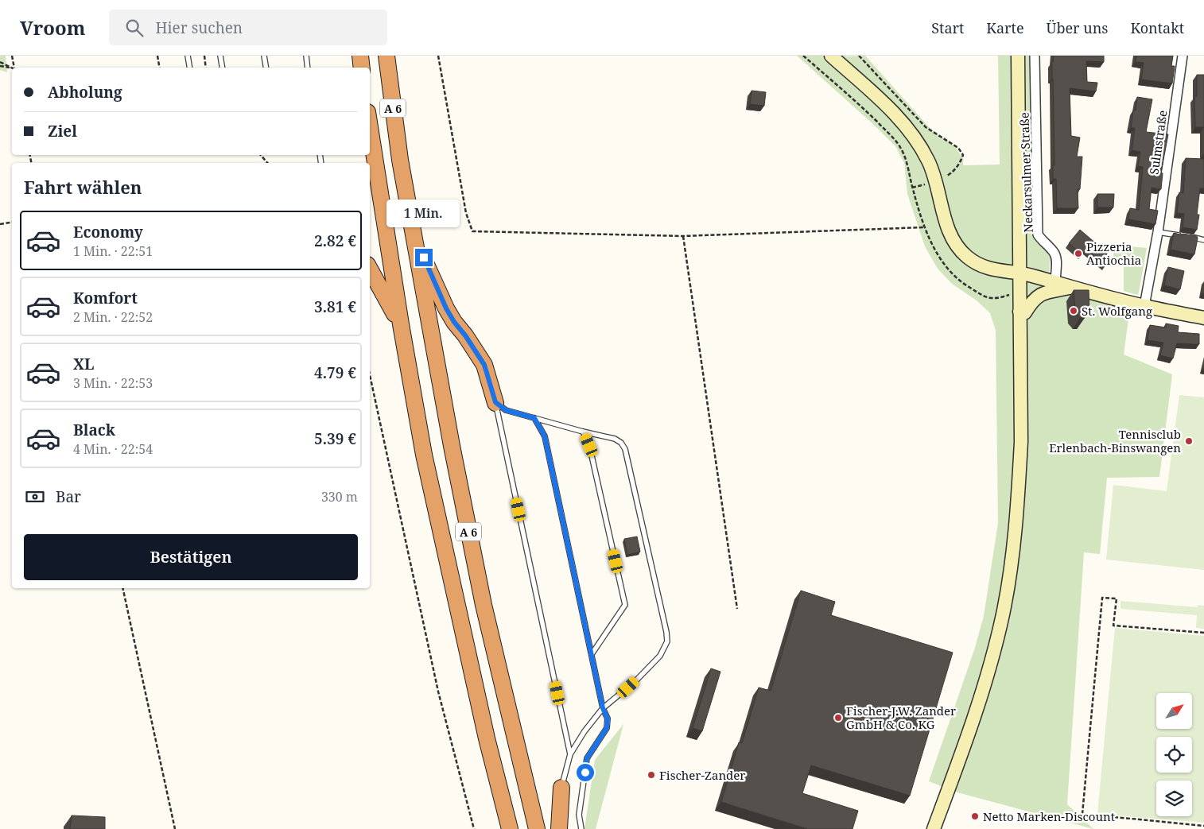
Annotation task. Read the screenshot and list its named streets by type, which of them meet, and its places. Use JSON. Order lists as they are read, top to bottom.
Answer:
{
  "streets": {
    "highway": ["A 6"],
    "street": ["Sulmstraße", "Neckarsulmer Straße"]
  },
  "places": [
    "Pizzeria Antiochia",
    "St. Wolfgang",
    "Tennisclub Erlenbach-Binswangen",
    "Fischer-J.W. Zander GmbH & Co. KG",
    "Fischer-Zander",
    "Netto Marken-Discount"
  ],
  "north": "top right",
  "page": {
    "header": "Vroom",
    "search": "Hier suchen",
    "nav": [
      "Start",
      "Karte",
      "Über uns",
      "Kontakt"
    ],
    "banner": ["Abholung", "Ziel"],
    "heading": "Fahrt wählen",
    "bubble": "1 Min.",
    "list": [
      {
        "name": "Economy",
        "note": "1 Min. · 22:51",
        "value": "2.82 €"
      },
      {
        "name": "Komfort",
        "note": "2 Min. · 22:52",
        "value": "3.81 €"
      },
      {
        "name": "XL",
        "note": "3 Min. · 22:53",
        "value": "4.79 €"
      },
      {
        "name": "Black",
        "note": "4 Min. · 22:54",
        "value": "5.39 €"
      }
    ],
    "pay": ["Bar", "330 m"],
    "buttons": "Bestätigen"
  }
}
